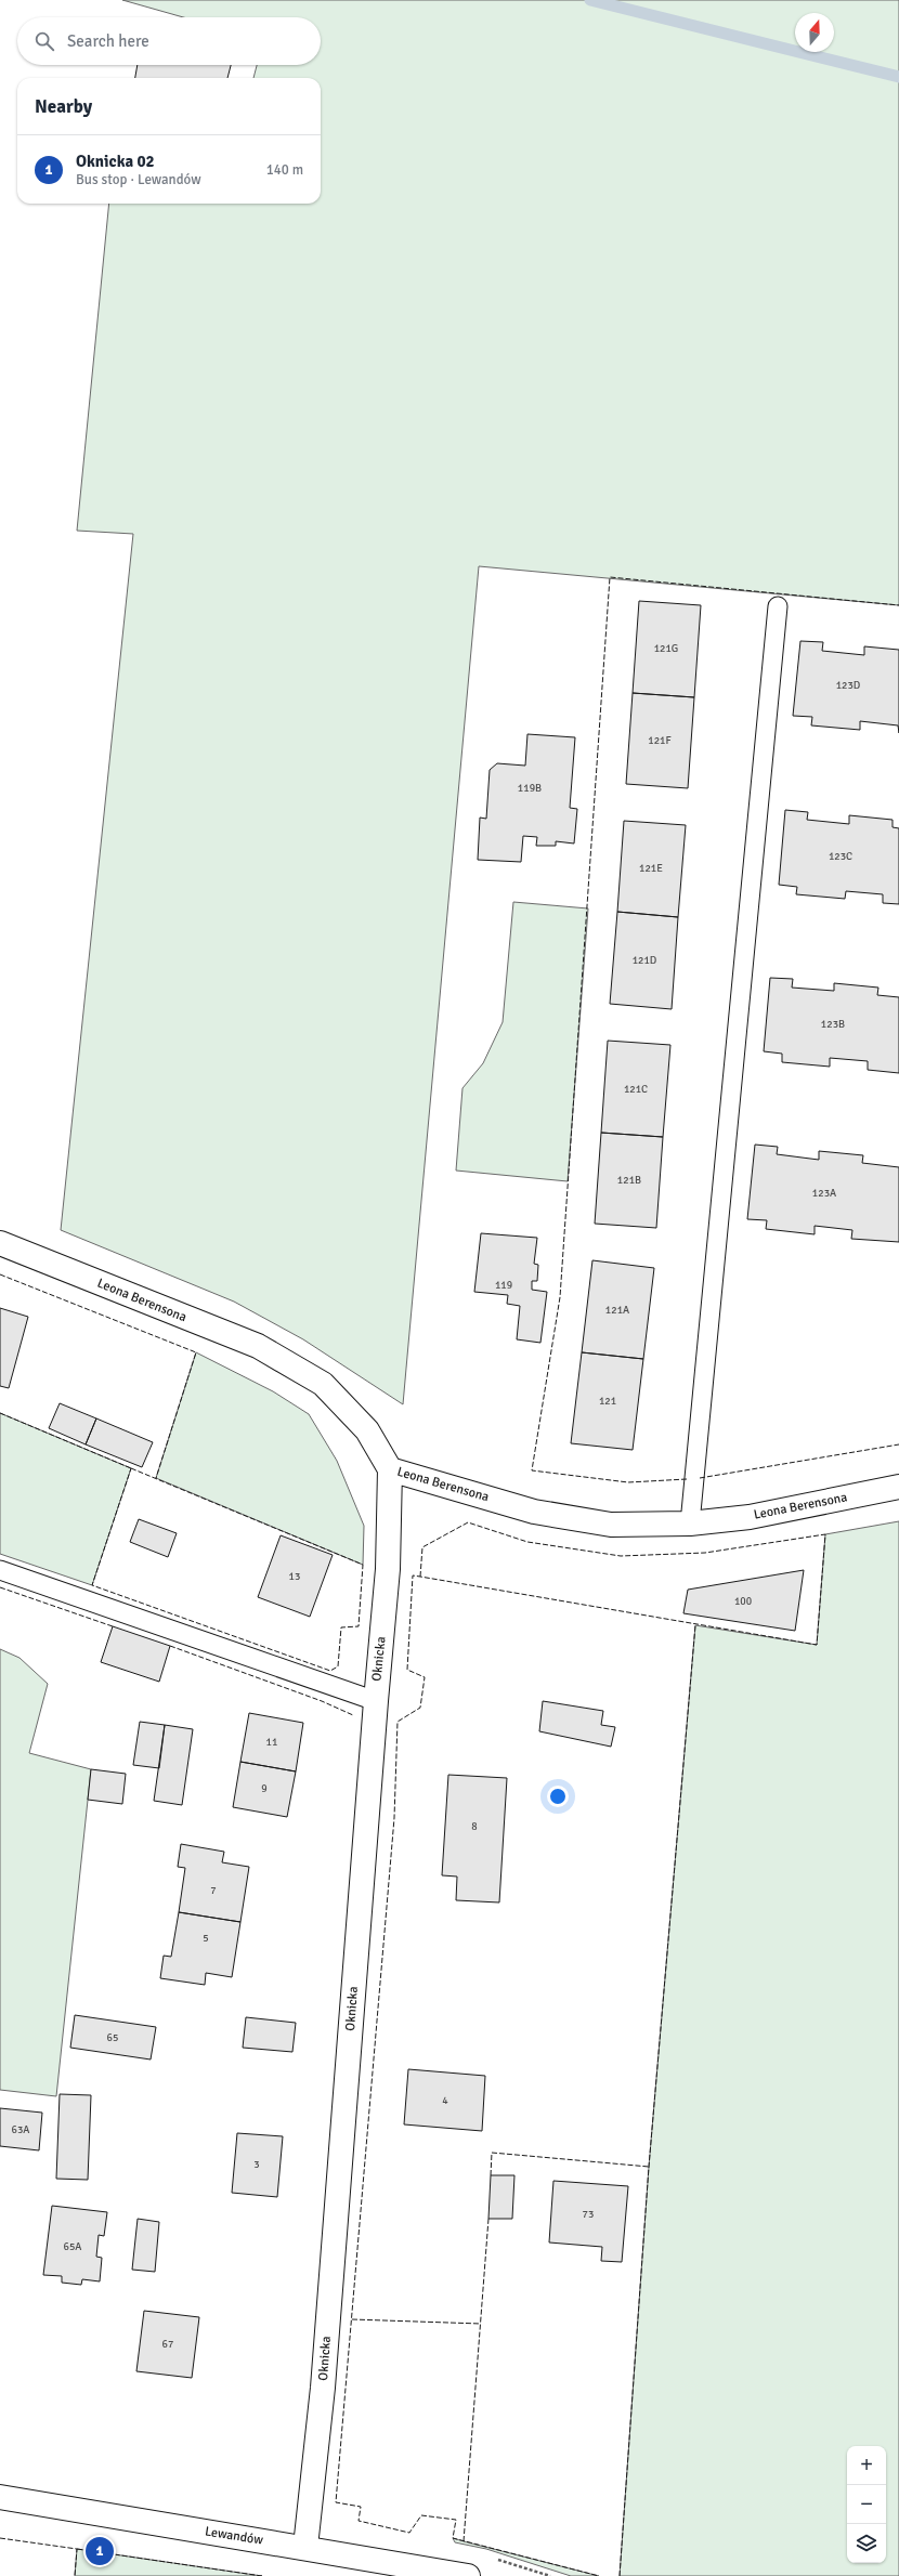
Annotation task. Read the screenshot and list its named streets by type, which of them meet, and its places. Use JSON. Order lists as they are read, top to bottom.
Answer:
{
  "streets": {
    "street": ["Leona Berensona", "Oknicka", "Lewandów"]
  },
  "crossings": [
    ["Leona Berensona", "Oknicka"],
    ["Oknicka", "Lewandów"]
  ],
  "house_numbers": [
    "121G",
    "123D",
    "121F",
    "119B",
    "123C",
    "121E",
    "121D",
    "123B",
    "121C",
    "121B",
    "123A",
    "119",
    "121A",
    "121",
    "13",
    "100",
    "11",
    "9",
    "8",
    "7",
    "5",
    "65",
    "4",
    "63A",
    "3",
    "73",
    "65A",
    "67"
  ],
  "north": "top",
  "page": {
    "search": "Search here",
    "heading": "Nearby",
    "list": [
      {
        "mark": "1",
        "name": "Oknicka 02",
        "note": "Bus stop · Lewandów",
        "value": "140 m"
      }
    ],
    "map_buttons": ["+", "−"],
    "pins": "1"
  }
}
